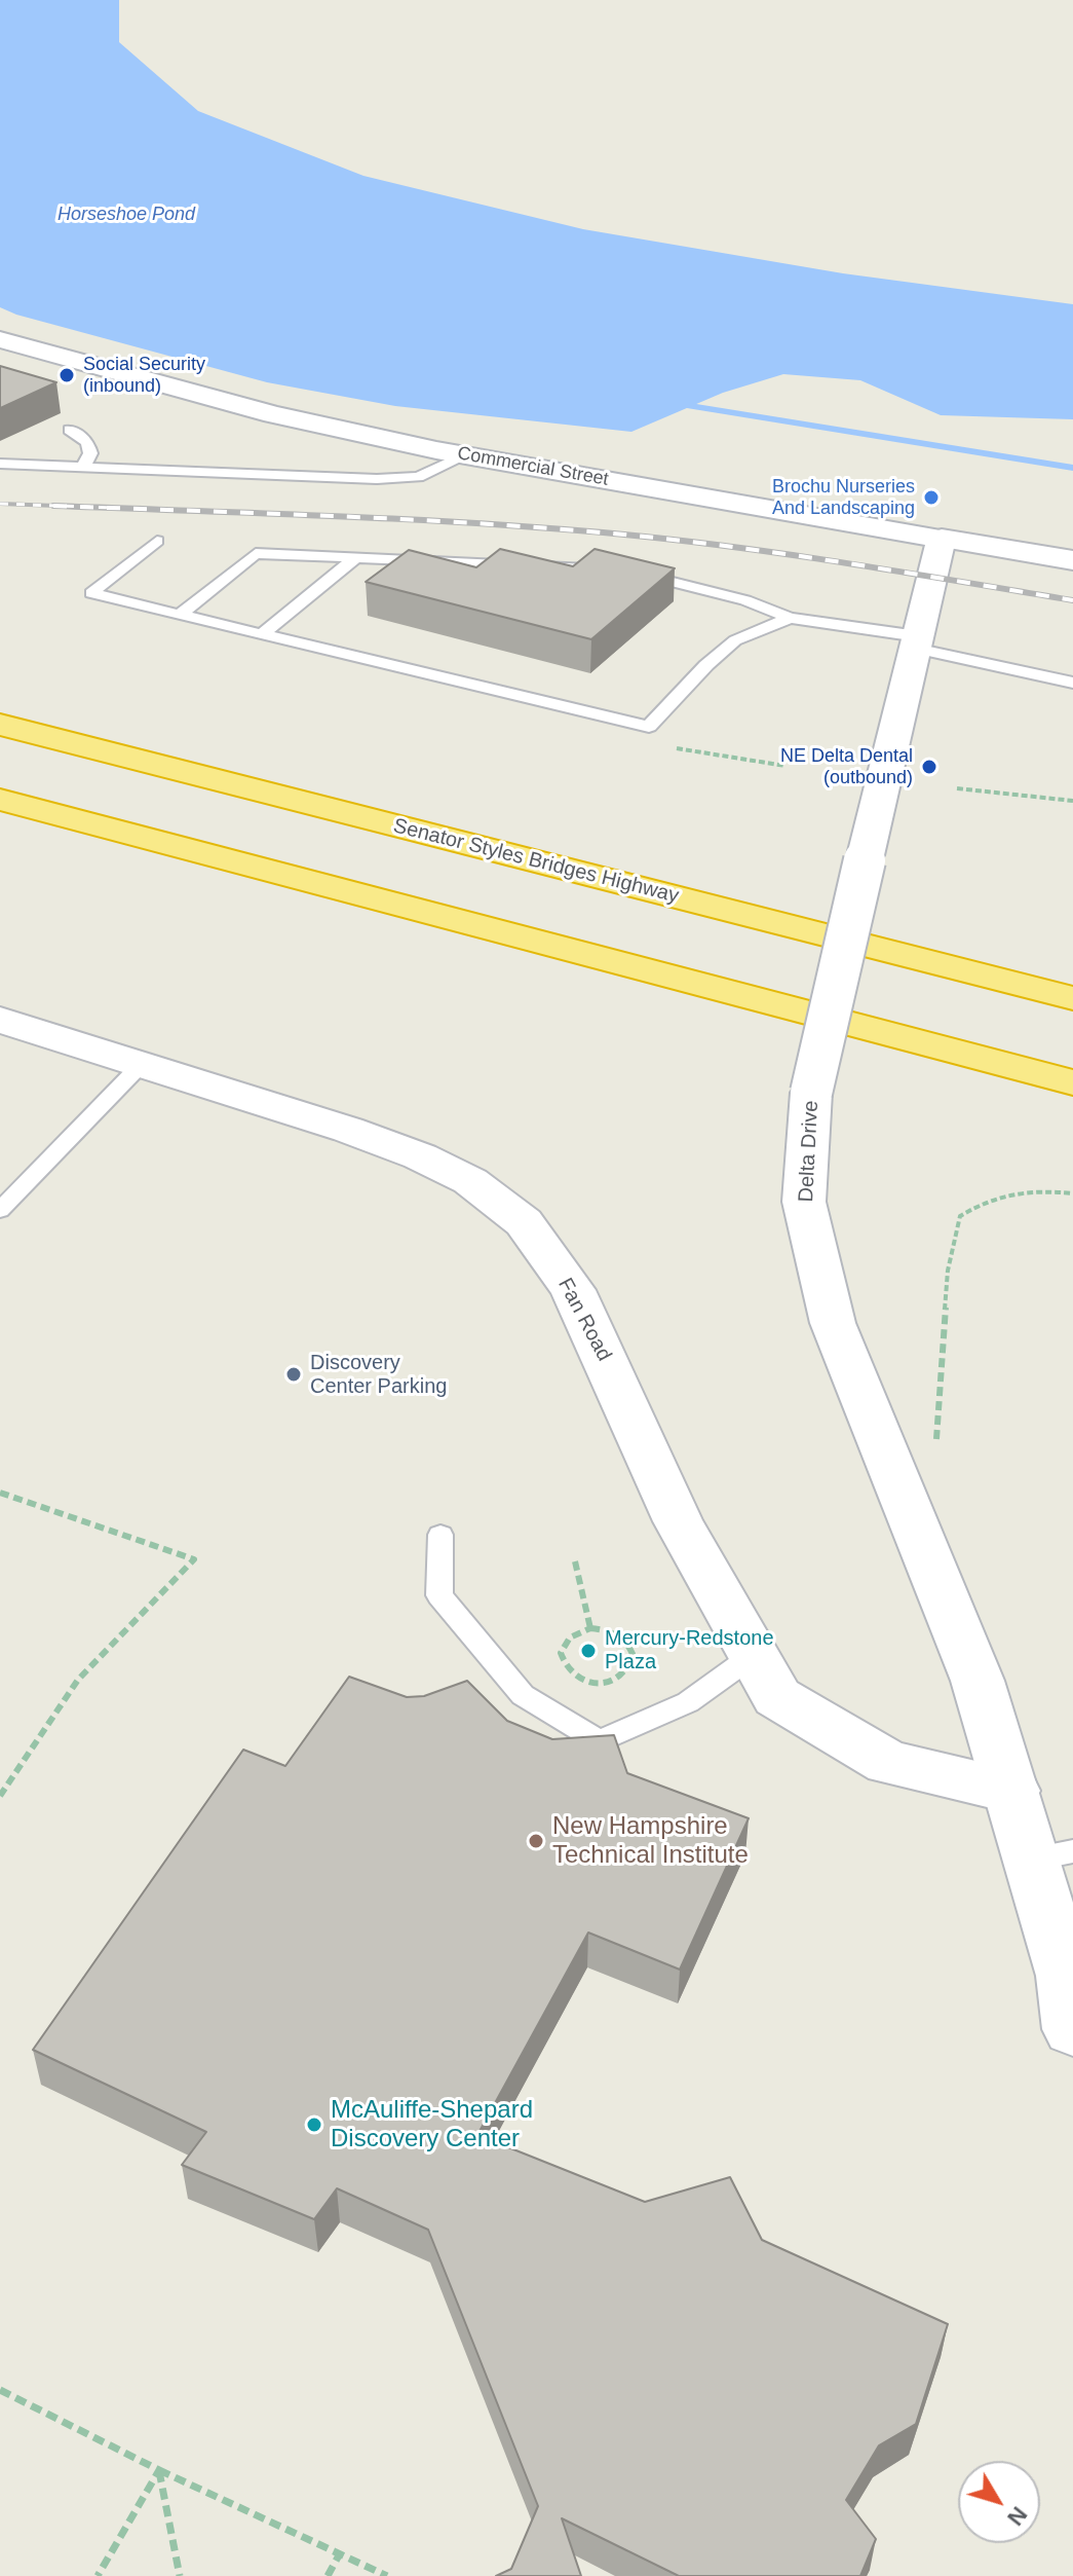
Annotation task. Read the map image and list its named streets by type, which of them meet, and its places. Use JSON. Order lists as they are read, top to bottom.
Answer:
{
  "streets": {
    "highway": ["Senator Styles Bridges Highway"],
    "street": ["Commercial Street", "Delta Drive", "Fan Road"]
  },
  "crossings": [
    ["Commercial Street", "Delta Drive"],
    ["Delta Drive", "Fan Road"]
  ],
  "water": ["Horseshoe Pond"],
  "places": [
    "Social Security (inbound)",
    "Brochu Nurseries And Landscaping",
    "NE Delta Dental (outbound)",
    "Discovery Center Parking",
    "Mercury-Redstone Plaza",
    "New Hampshire Technical Institute",
    "McAuliffe-Shepard Discovery Center"
  ],
  "north": "bottom right"
}
